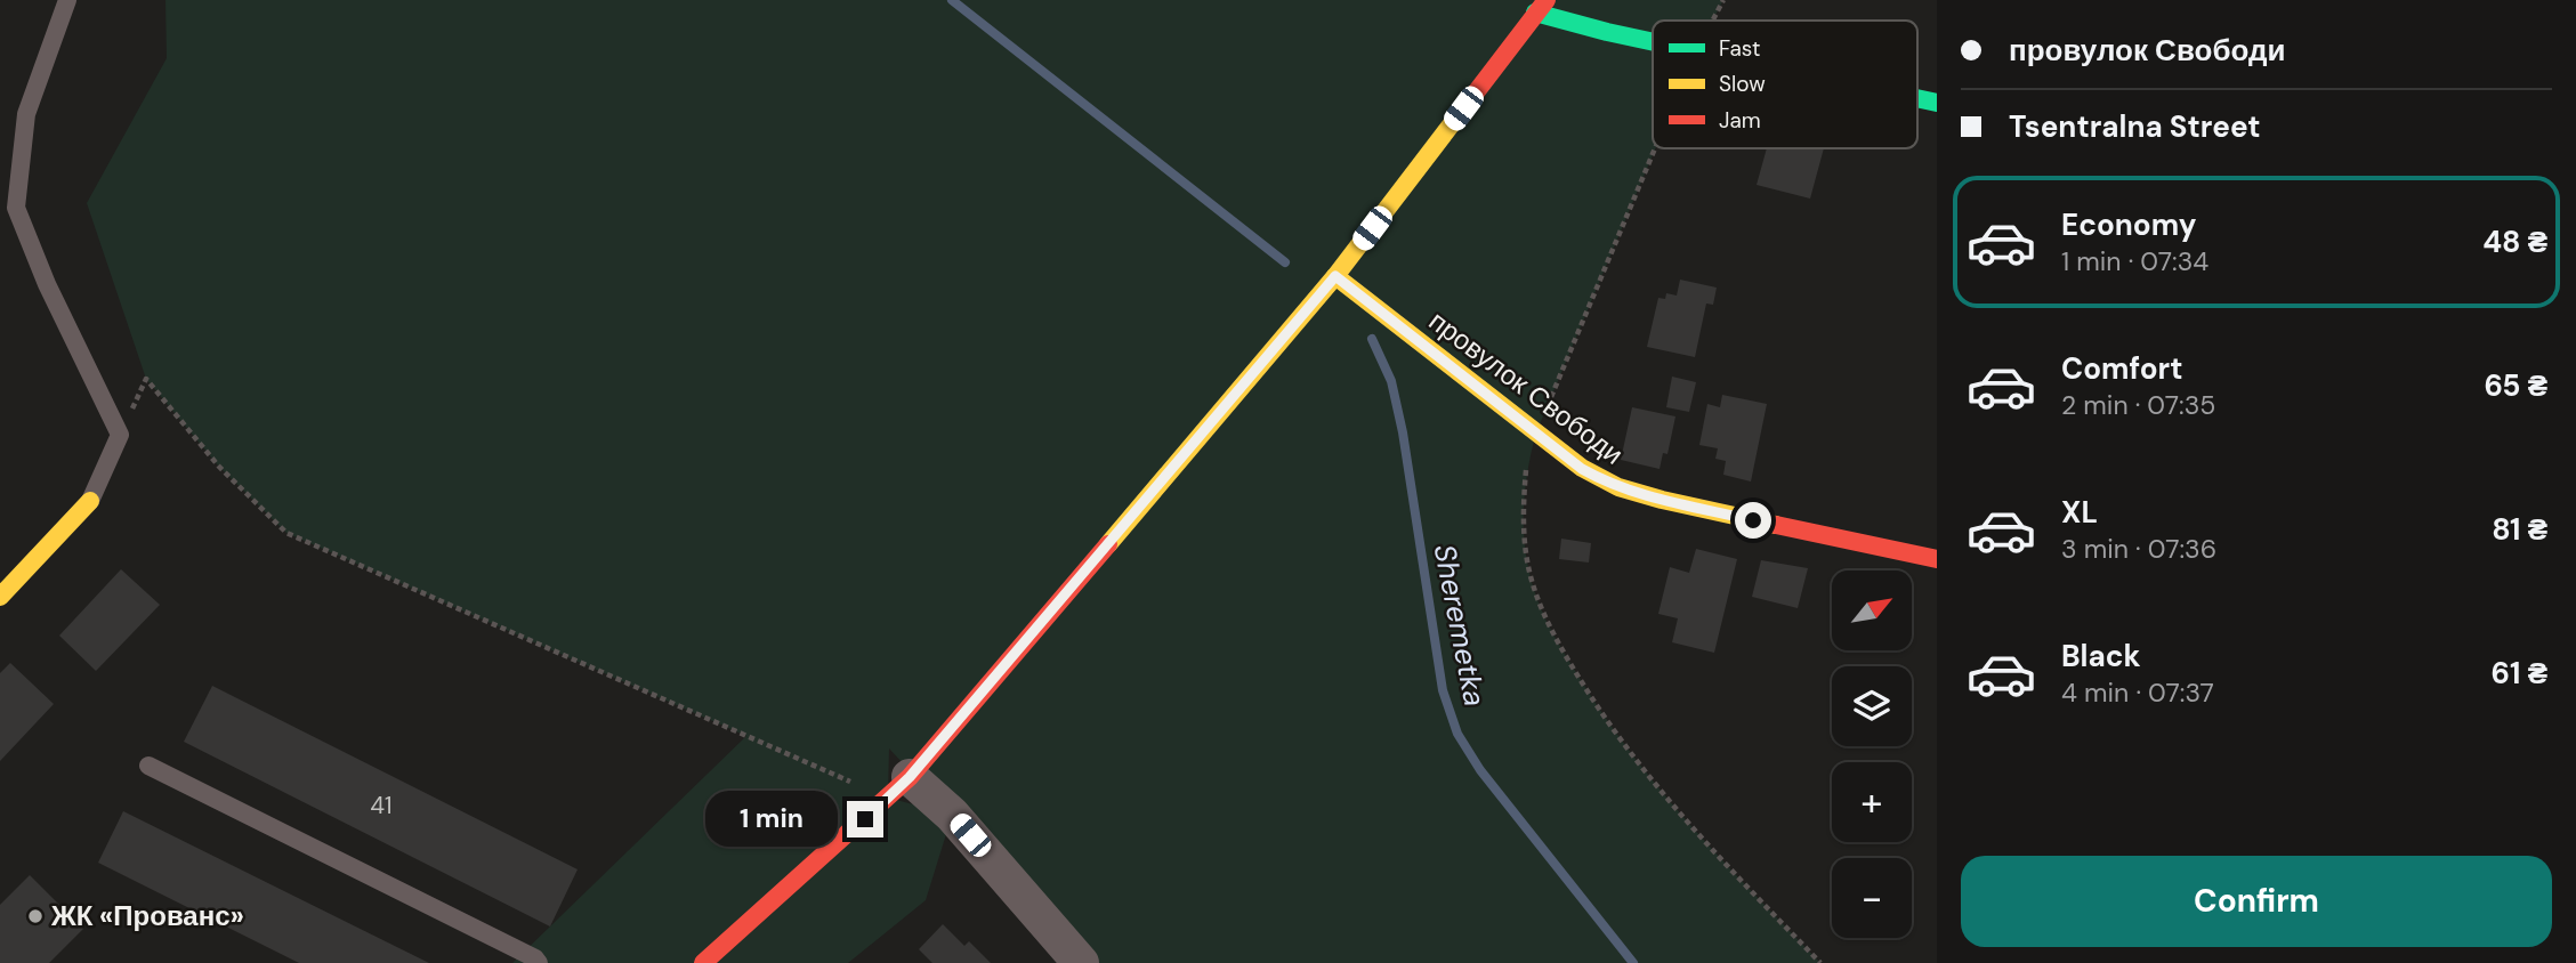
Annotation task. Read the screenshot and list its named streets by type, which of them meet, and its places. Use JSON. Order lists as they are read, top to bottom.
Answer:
{
  "streets": {
    "street": ["провулок Свободи"]
  },
  "water": ["Sheremetka"],
  "places": ["ЖК «Прованс»"],
  "house_numbers": ["41"],
  "legend": ["Fast", "Slow", "Jam"],
  "north": "top right",
  "page": {
    "banner": ["провулок Свободи", "Tsentralna Street"],
    "list": [
      {
        "name": "Economy",
        "note": "1 min · 07:34",
        "value": "48 ₴"
      },
      {
        "name": "Comfort",
        "note": "2 min · 07:35",
        "value": "65 ₴"
      },
      {
        "name": "XL",
        "note": "3 min · 07:36",
        "value": "81 ₴"
      },
      {
        "name": "Black",
        "note": "4 min · 07:37",
        "value": "61 ₴"
      }
    ],
    "map_buttons": ["+", "−"],
    "bubble": "1 min",
    "buttons": "Confirm"
  }
}
